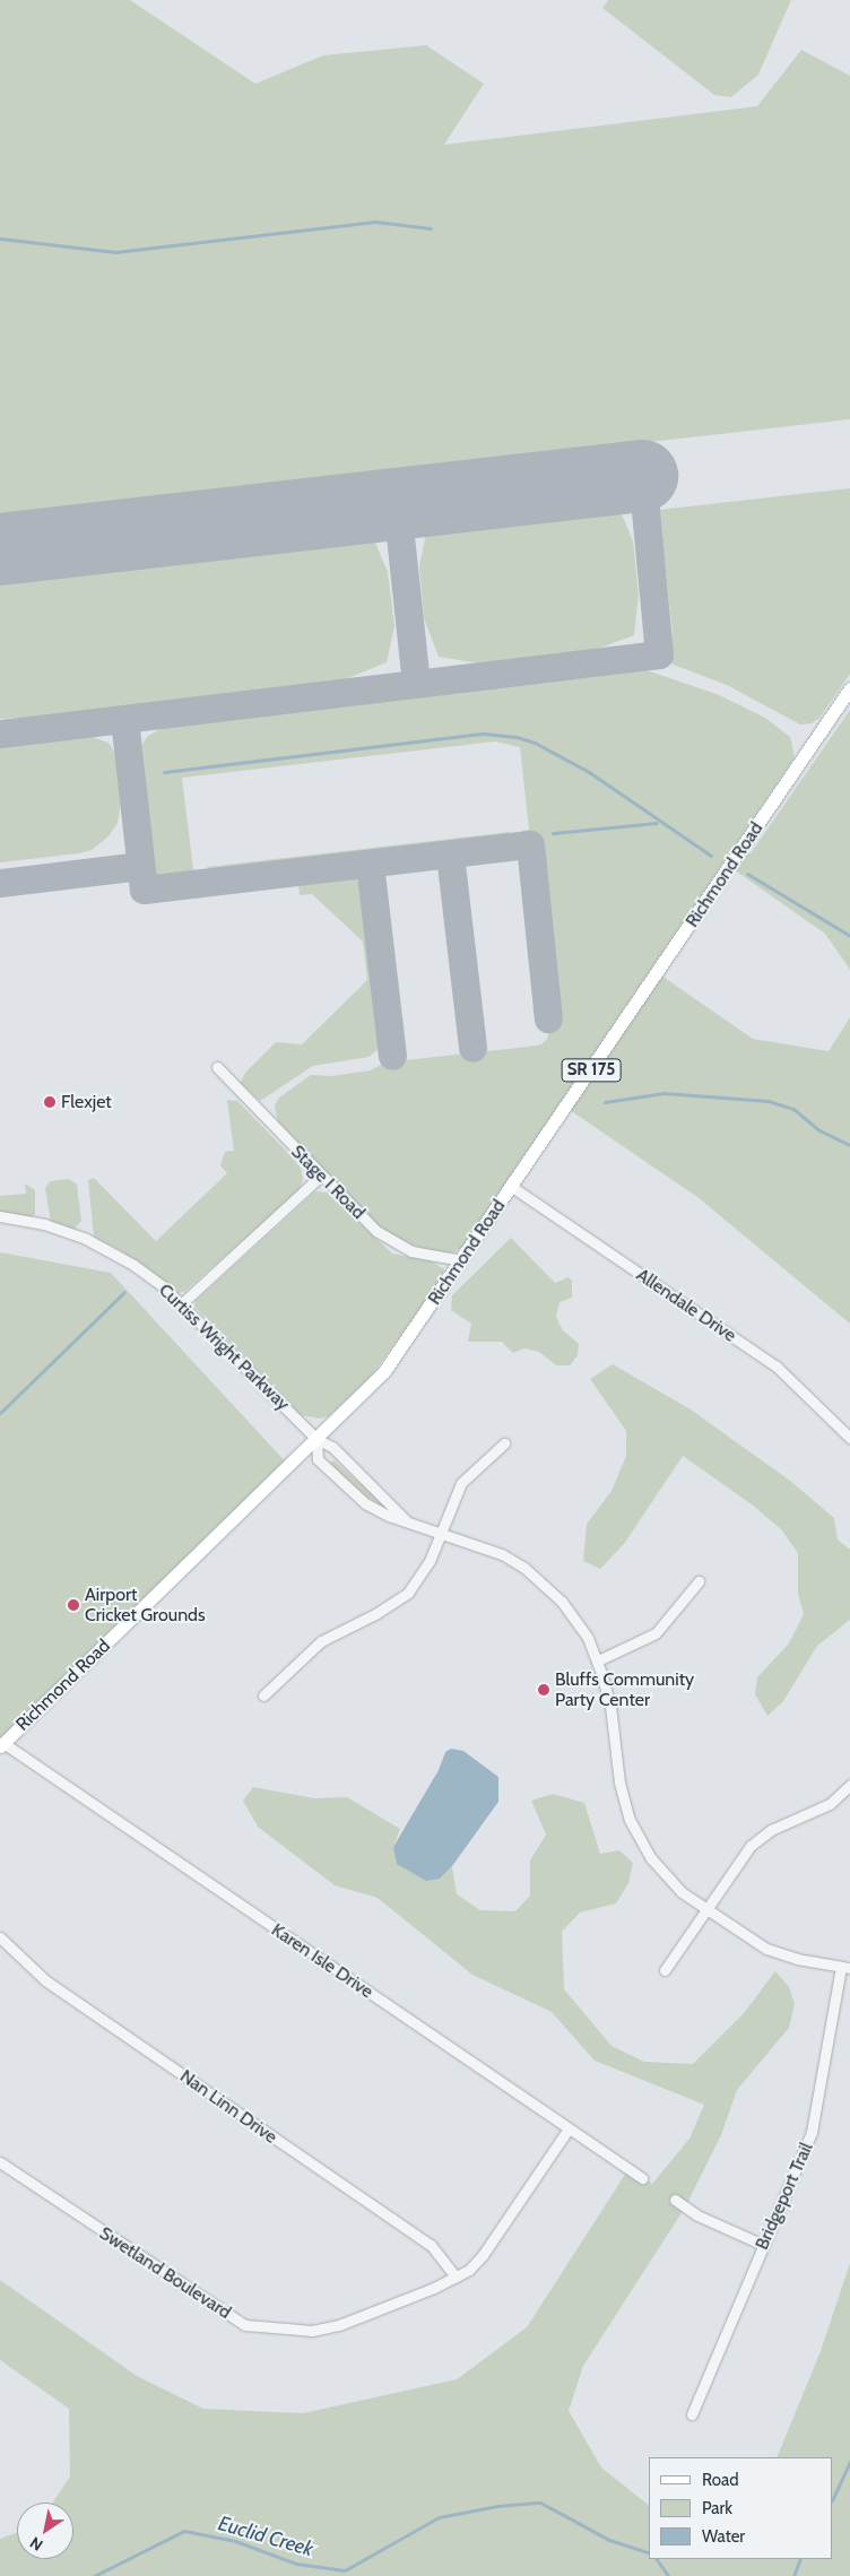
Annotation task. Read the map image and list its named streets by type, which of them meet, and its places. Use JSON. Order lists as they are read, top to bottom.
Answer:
{
  "streets": {
    "main road": ["Richmond Road", "SR 175"],
    "street": [
      "Stage I Road",
      "Allendale Drive",
      "Curtiss Wright Parkway",
      "Karen Isle Drive",
      "Nan Linn Drive",
      "Bridgeport Trail",
      "Swetland Boulevard"
    ]
  },
  "crossings": [
    ["Richmond Road", "Stage I Road"],
    ["Richmond Road", "Allendale Drive"],
    ["Richmond Road", "Curtiss Wright Parkway"],
    ["Richmond Road", "Karen Isle Drive"],
    ["Karen Isle Drive", "Swetland Boulevard"],
    ["Nan Linn Drive", "Swetland Boulevard"]
  ],
  "water": ["Euclid Creek"],
  "places": ["Flexjet", "Airport Cricket Grounds", "Bluffs Community Party Center"],
  "legend": ["Road", "Park", "Water"],
  "north": "bottom left"
}
